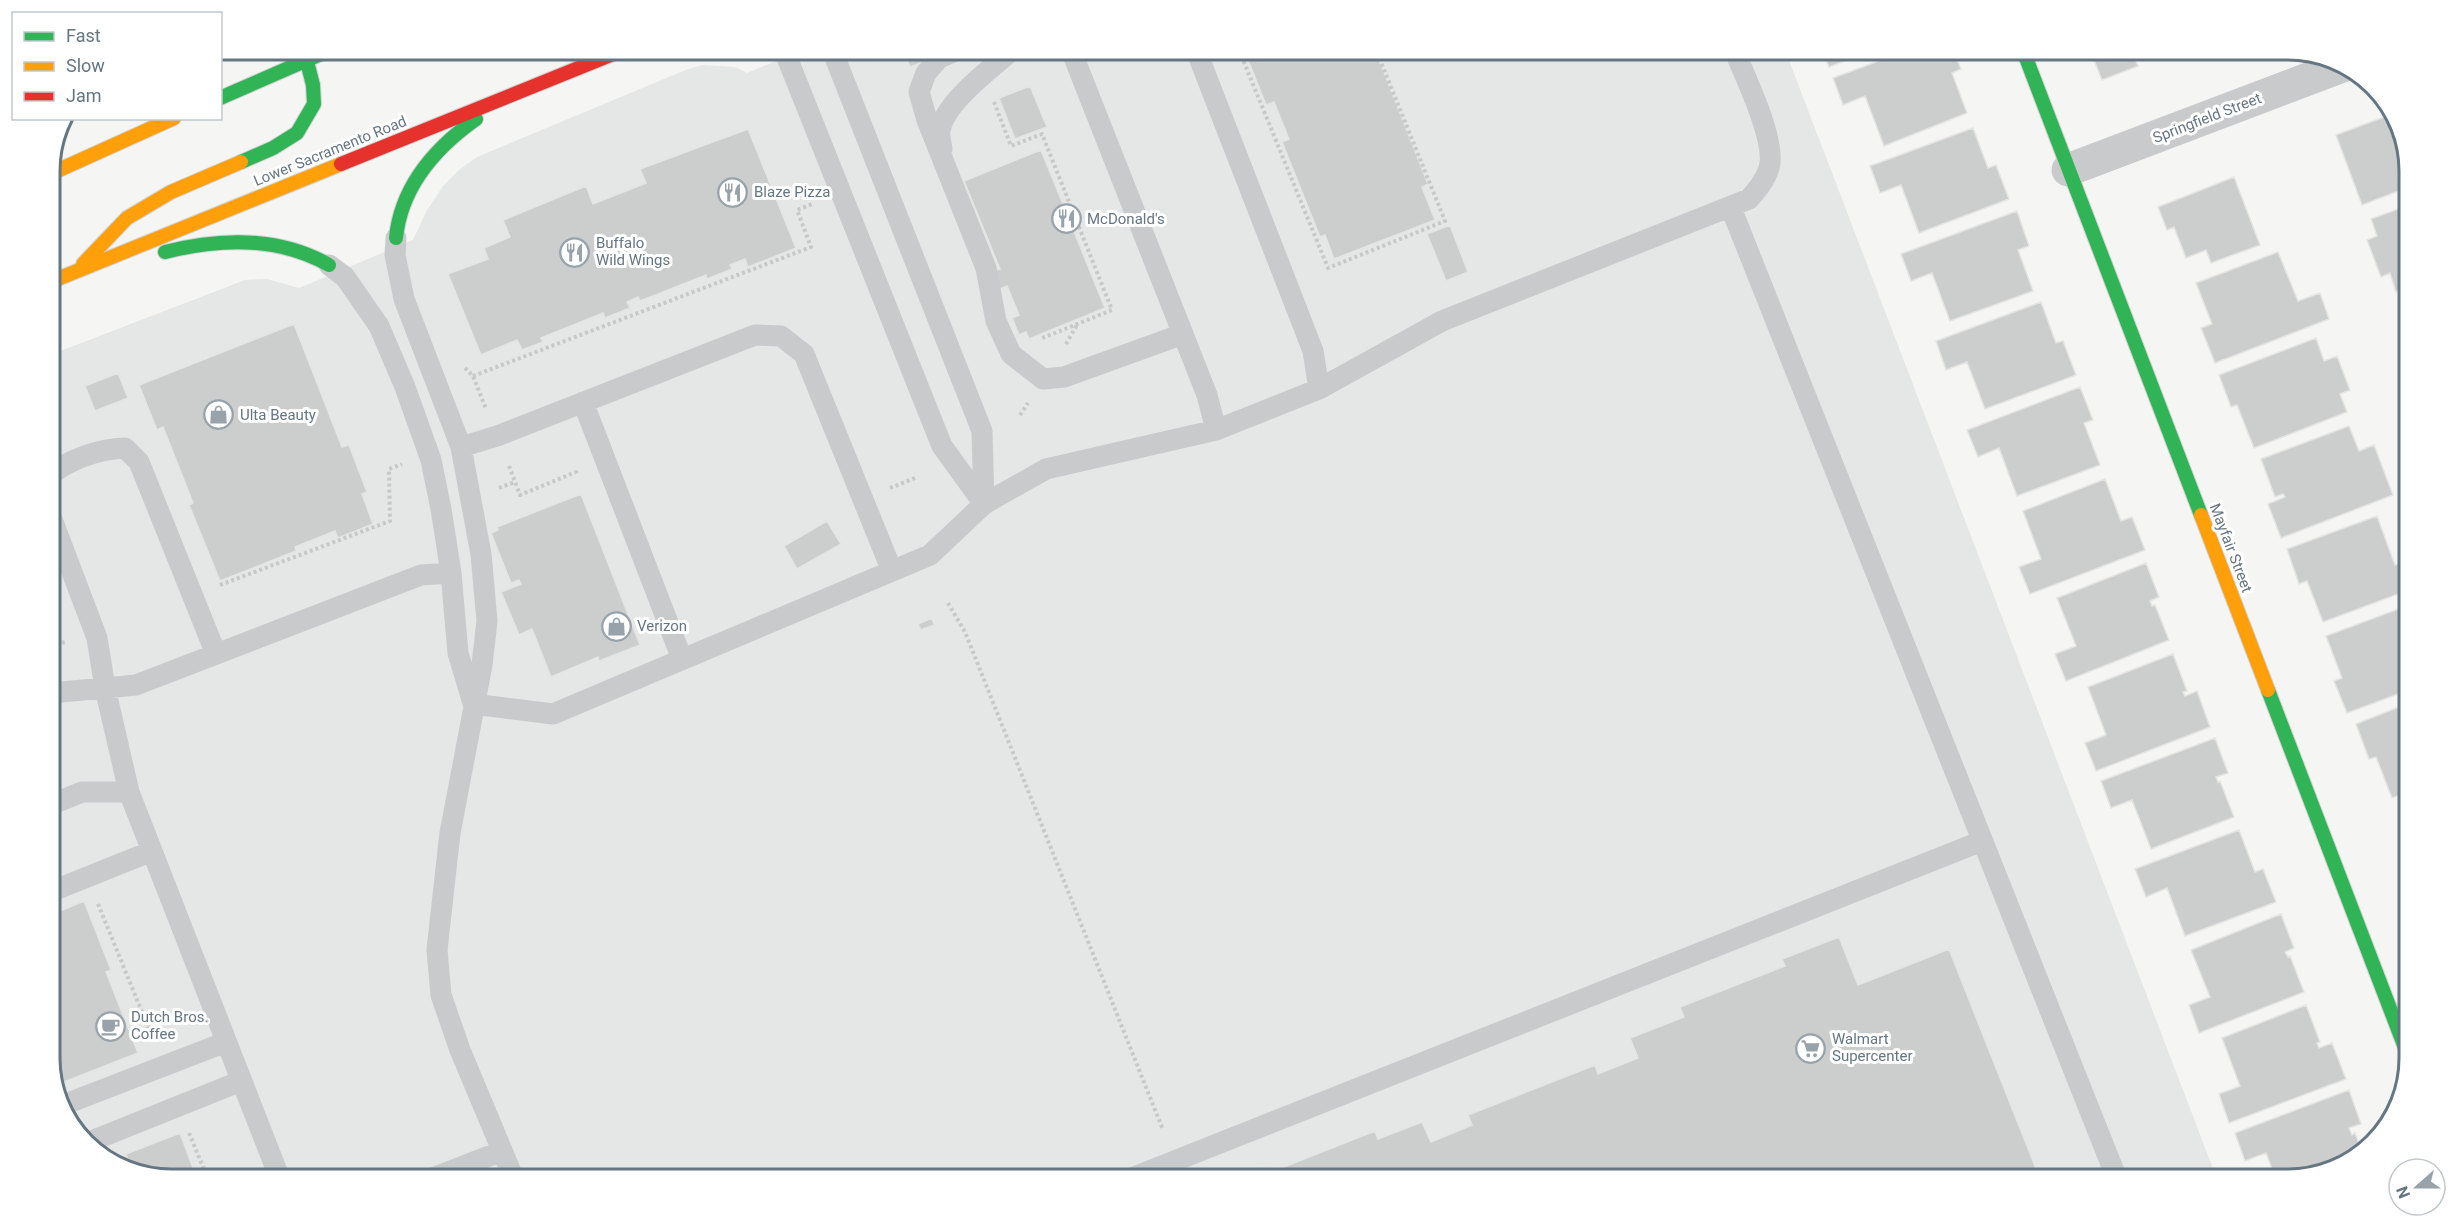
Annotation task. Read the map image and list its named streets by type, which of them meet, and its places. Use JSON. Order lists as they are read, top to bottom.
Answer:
{
  "streets": {
    "main road": ["Lower Sacramento Road", "Mayfair Street"],
    "street": ["Springfield Street"]
  },
  "crossings": [
    ["Springfield Street", "Mayfair Street"]
  ],
  "places": {
    "restaurant": ["Blaze Pizza", "McDonald's", "Buffalo Wild Wings"],
    "shop": ["Ulta Beauty", "Verizon"],
    "cafe": ["Dutch Bros. Coffee"],
    "supermarket": ["Walmart Supercenter"]
  },
  "legend": ["Fast", "Slow", "Jam"],
  "north": "left"
}
